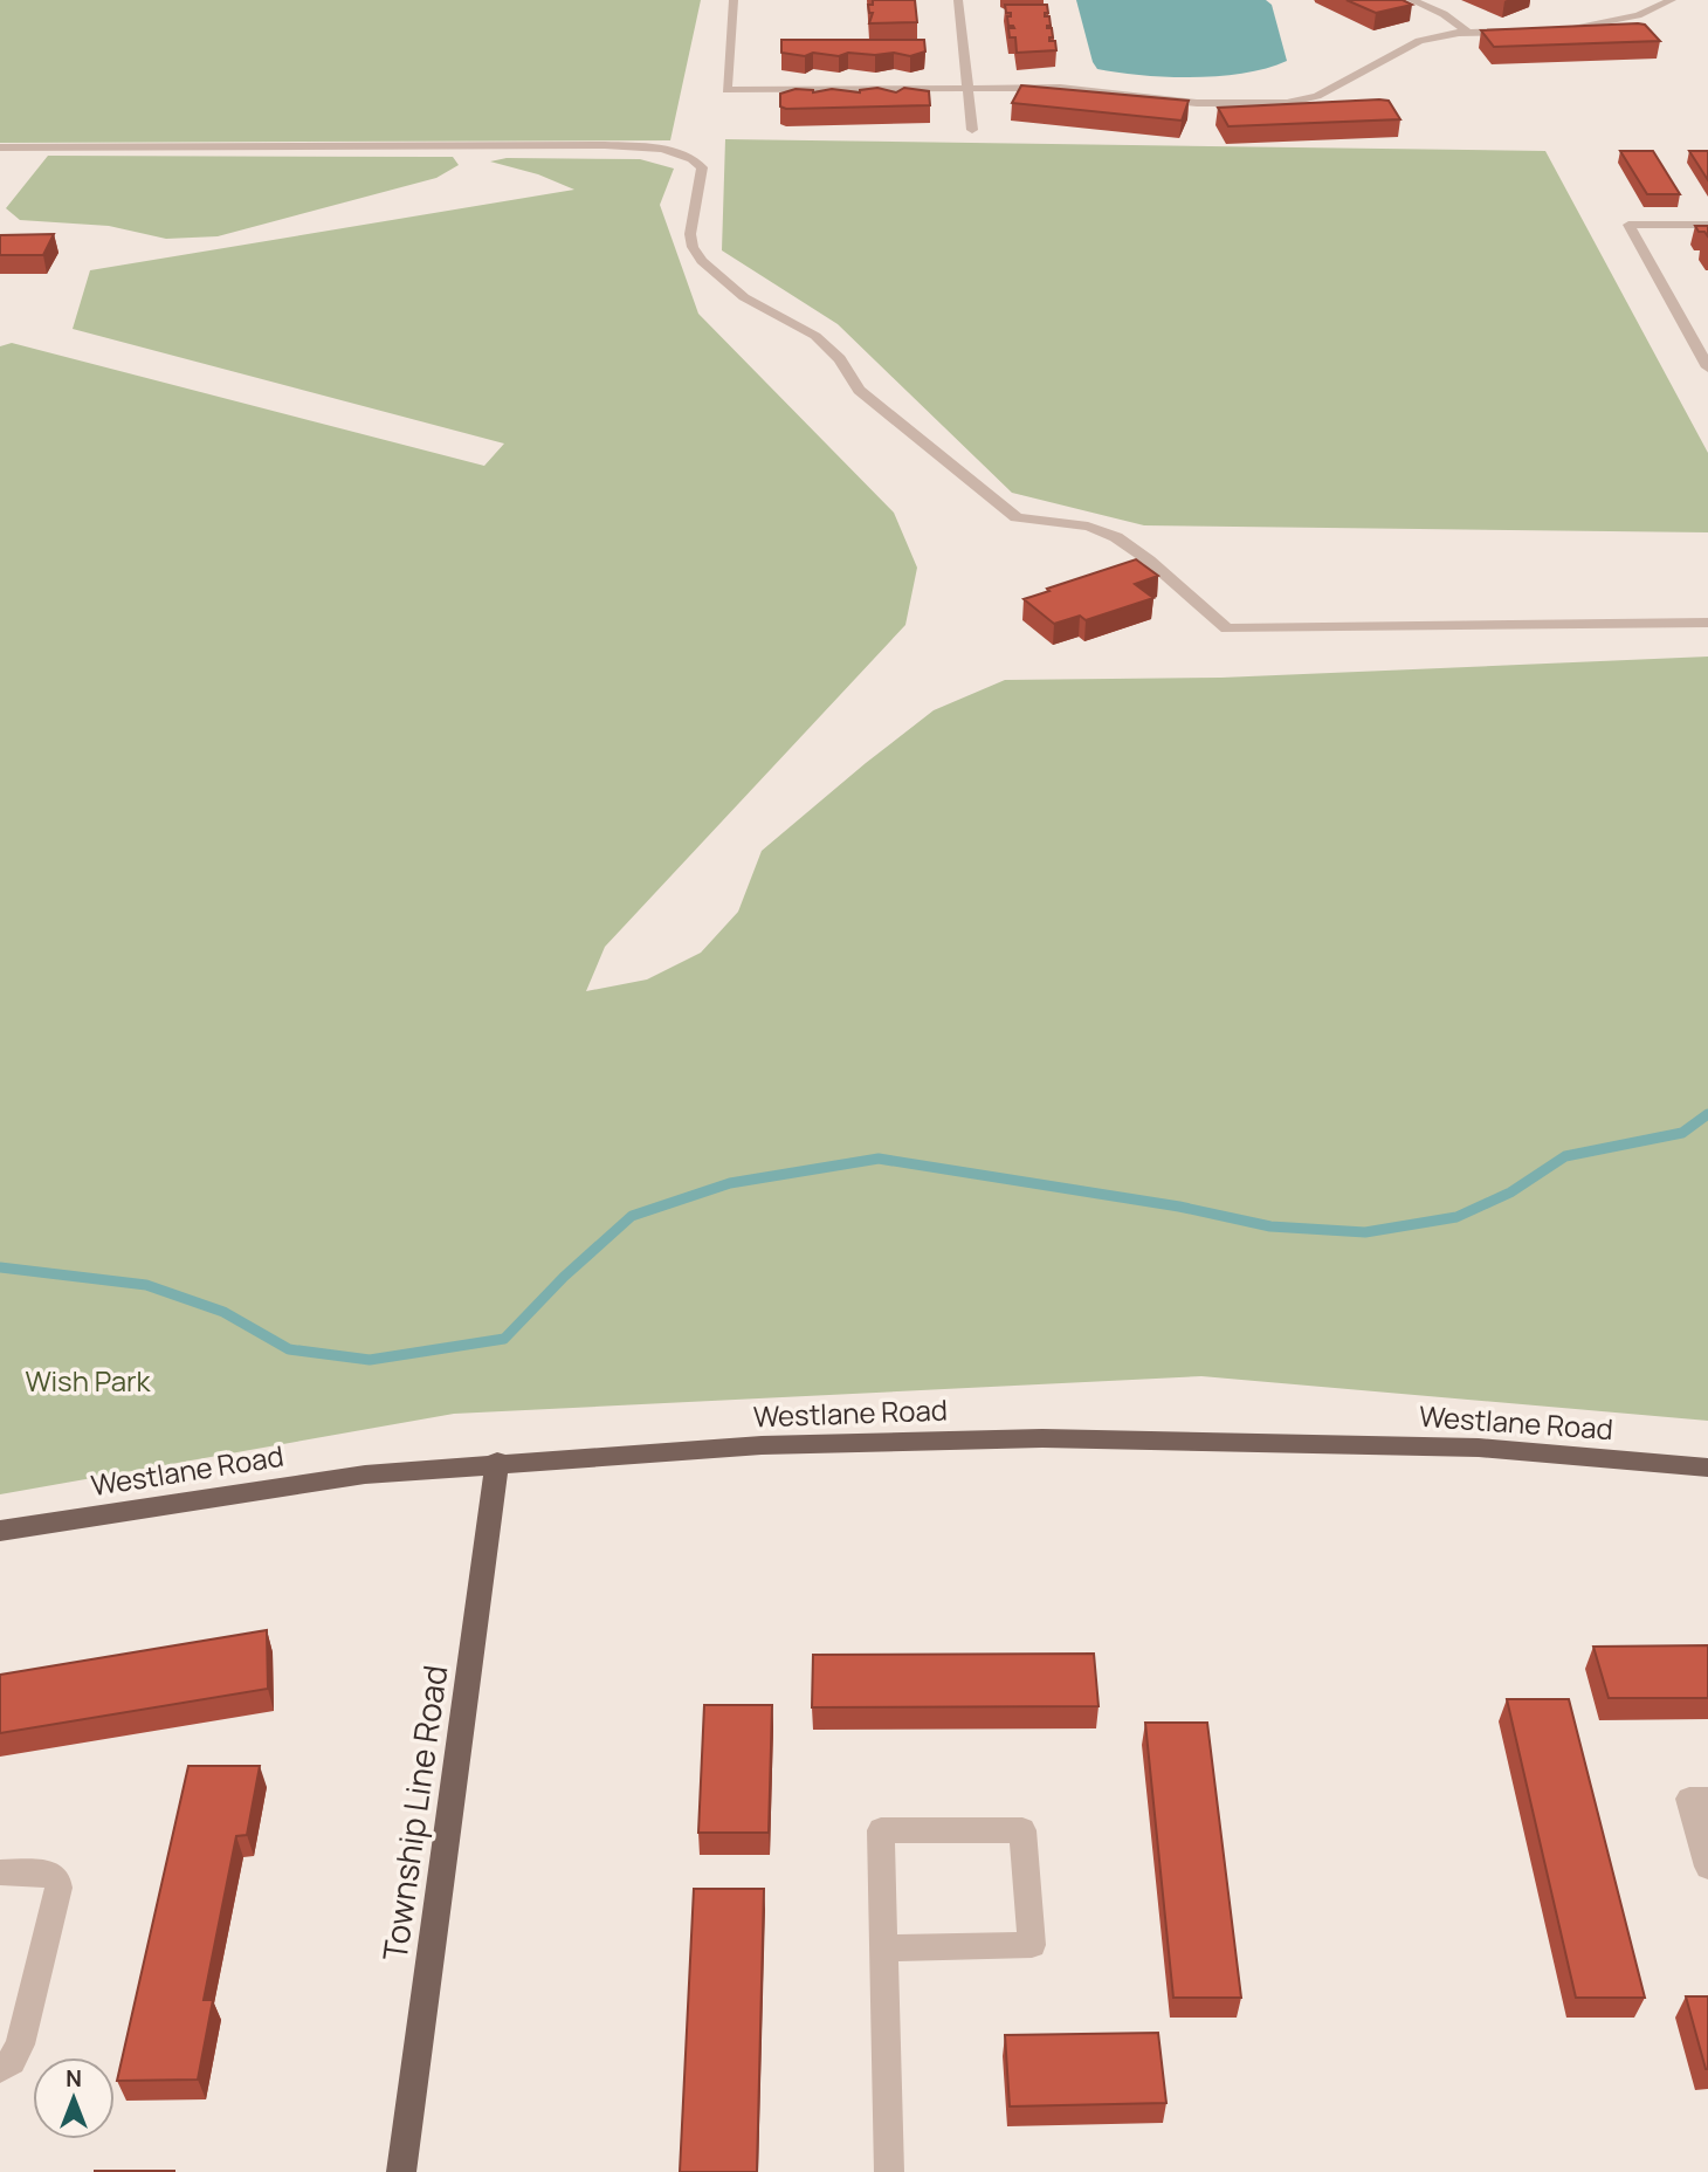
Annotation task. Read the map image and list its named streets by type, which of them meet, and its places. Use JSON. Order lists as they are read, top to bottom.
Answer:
{
  "streets": {
    "main road": ["Westlane Road", "Township Line Road"]
  },
  "crossings": [
    ["Westlane Road", "Township Line Road"]
  ],
  "parks": ["Wish Park"],
  "north": "top"
}
